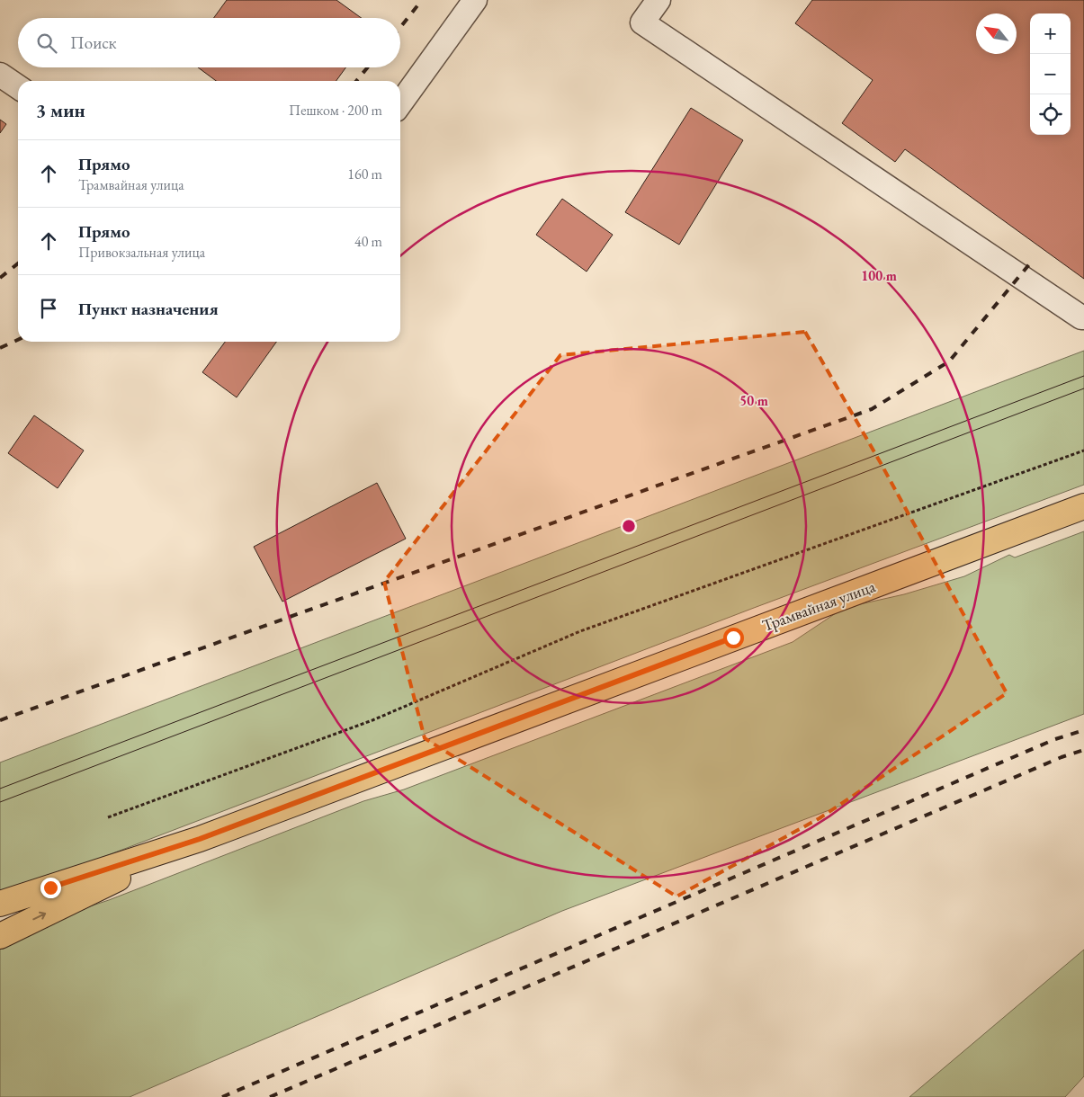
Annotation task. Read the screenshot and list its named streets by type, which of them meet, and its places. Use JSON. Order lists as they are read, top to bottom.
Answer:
{
  "streets": {
    "main road": ["Трамвайная улица"]
  },
  "north": "top left",
  "page": {
    "map_buttons": ["+", "−"],
    "search": "Поиск",
    "heading": ["3 мин", "Пешком · 200 m"],
    "list": [
      ["Прямо", "Трамвайная улица", "160 m"],
      ["Прямо", "Привокзальная улица", "40 m"],
      "Пункт назначения"
    ]
  },
  "rings": ["100 m", "50 m"]
}
